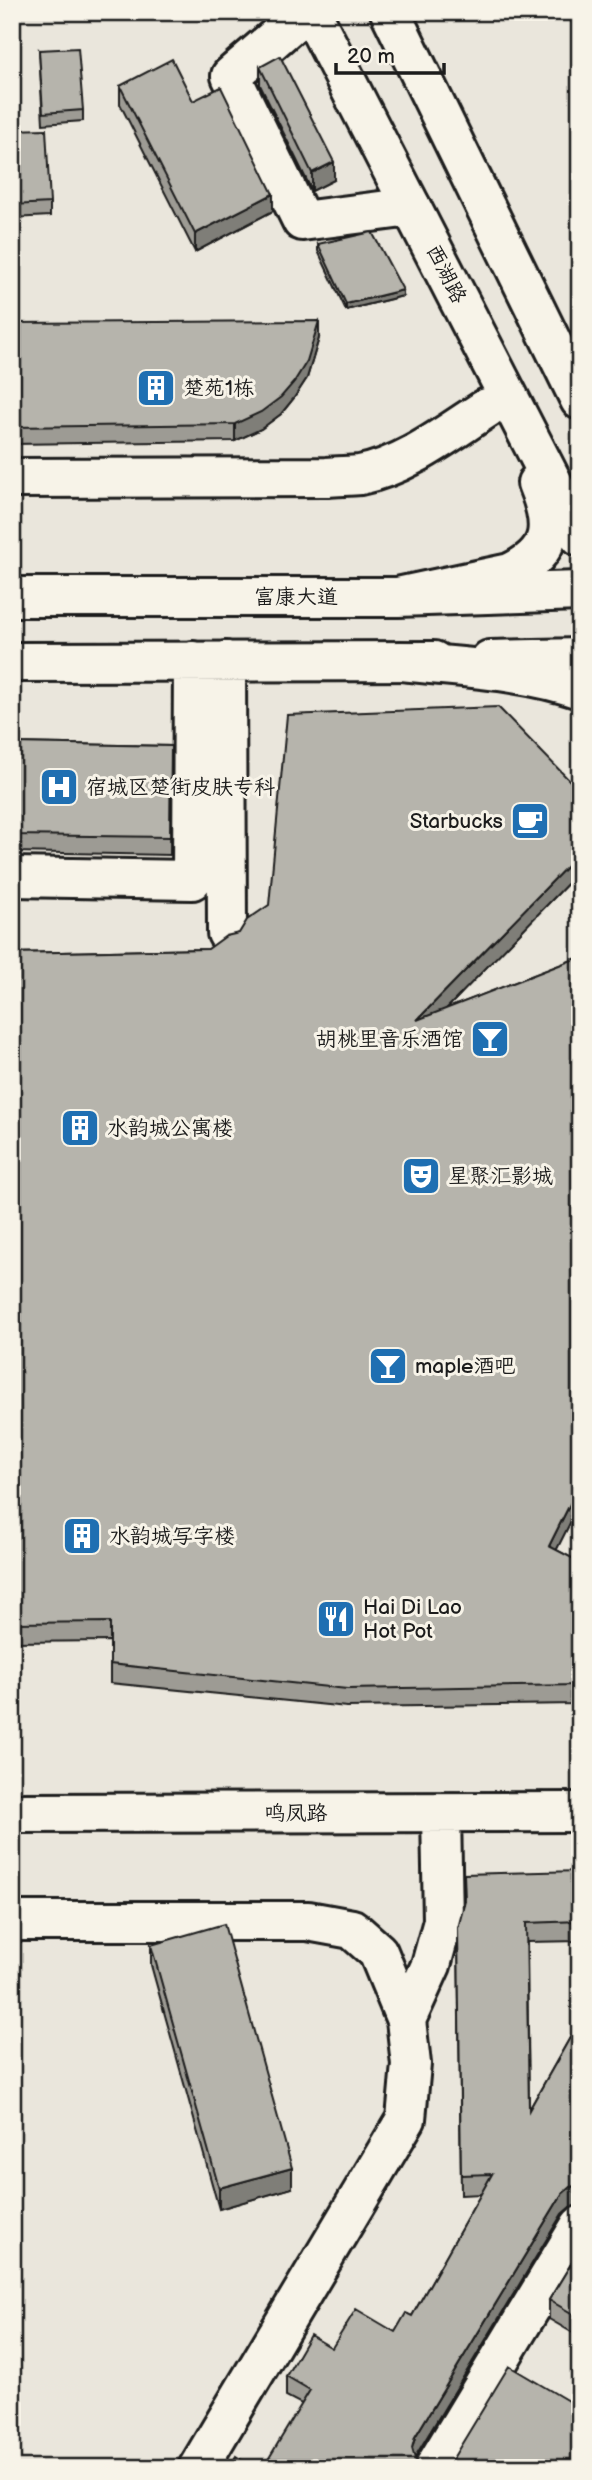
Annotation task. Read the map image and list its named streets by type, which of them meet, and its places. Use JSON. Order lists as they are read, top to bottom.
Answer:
{
  "streets": {
    "street": ["西湖路", "富康大道", "鸣凤路"]
  },
  "places": {
    "building": ["楚苑1栋", "水韵城公寓楼", "水韵城写字楼"],
    "hospital": ["宿城区楚街皮肤专科"],
    "cafe": ["Starbucks"],
    "bar": ["胡桃里音乐酒馆", "maple酒吧"],
    "theatre": ["星聚汇影城"],
    "restaurant": ["Hai Di Lao Hot Pot"]
  },
  "scale_bar": "20 m"
}
